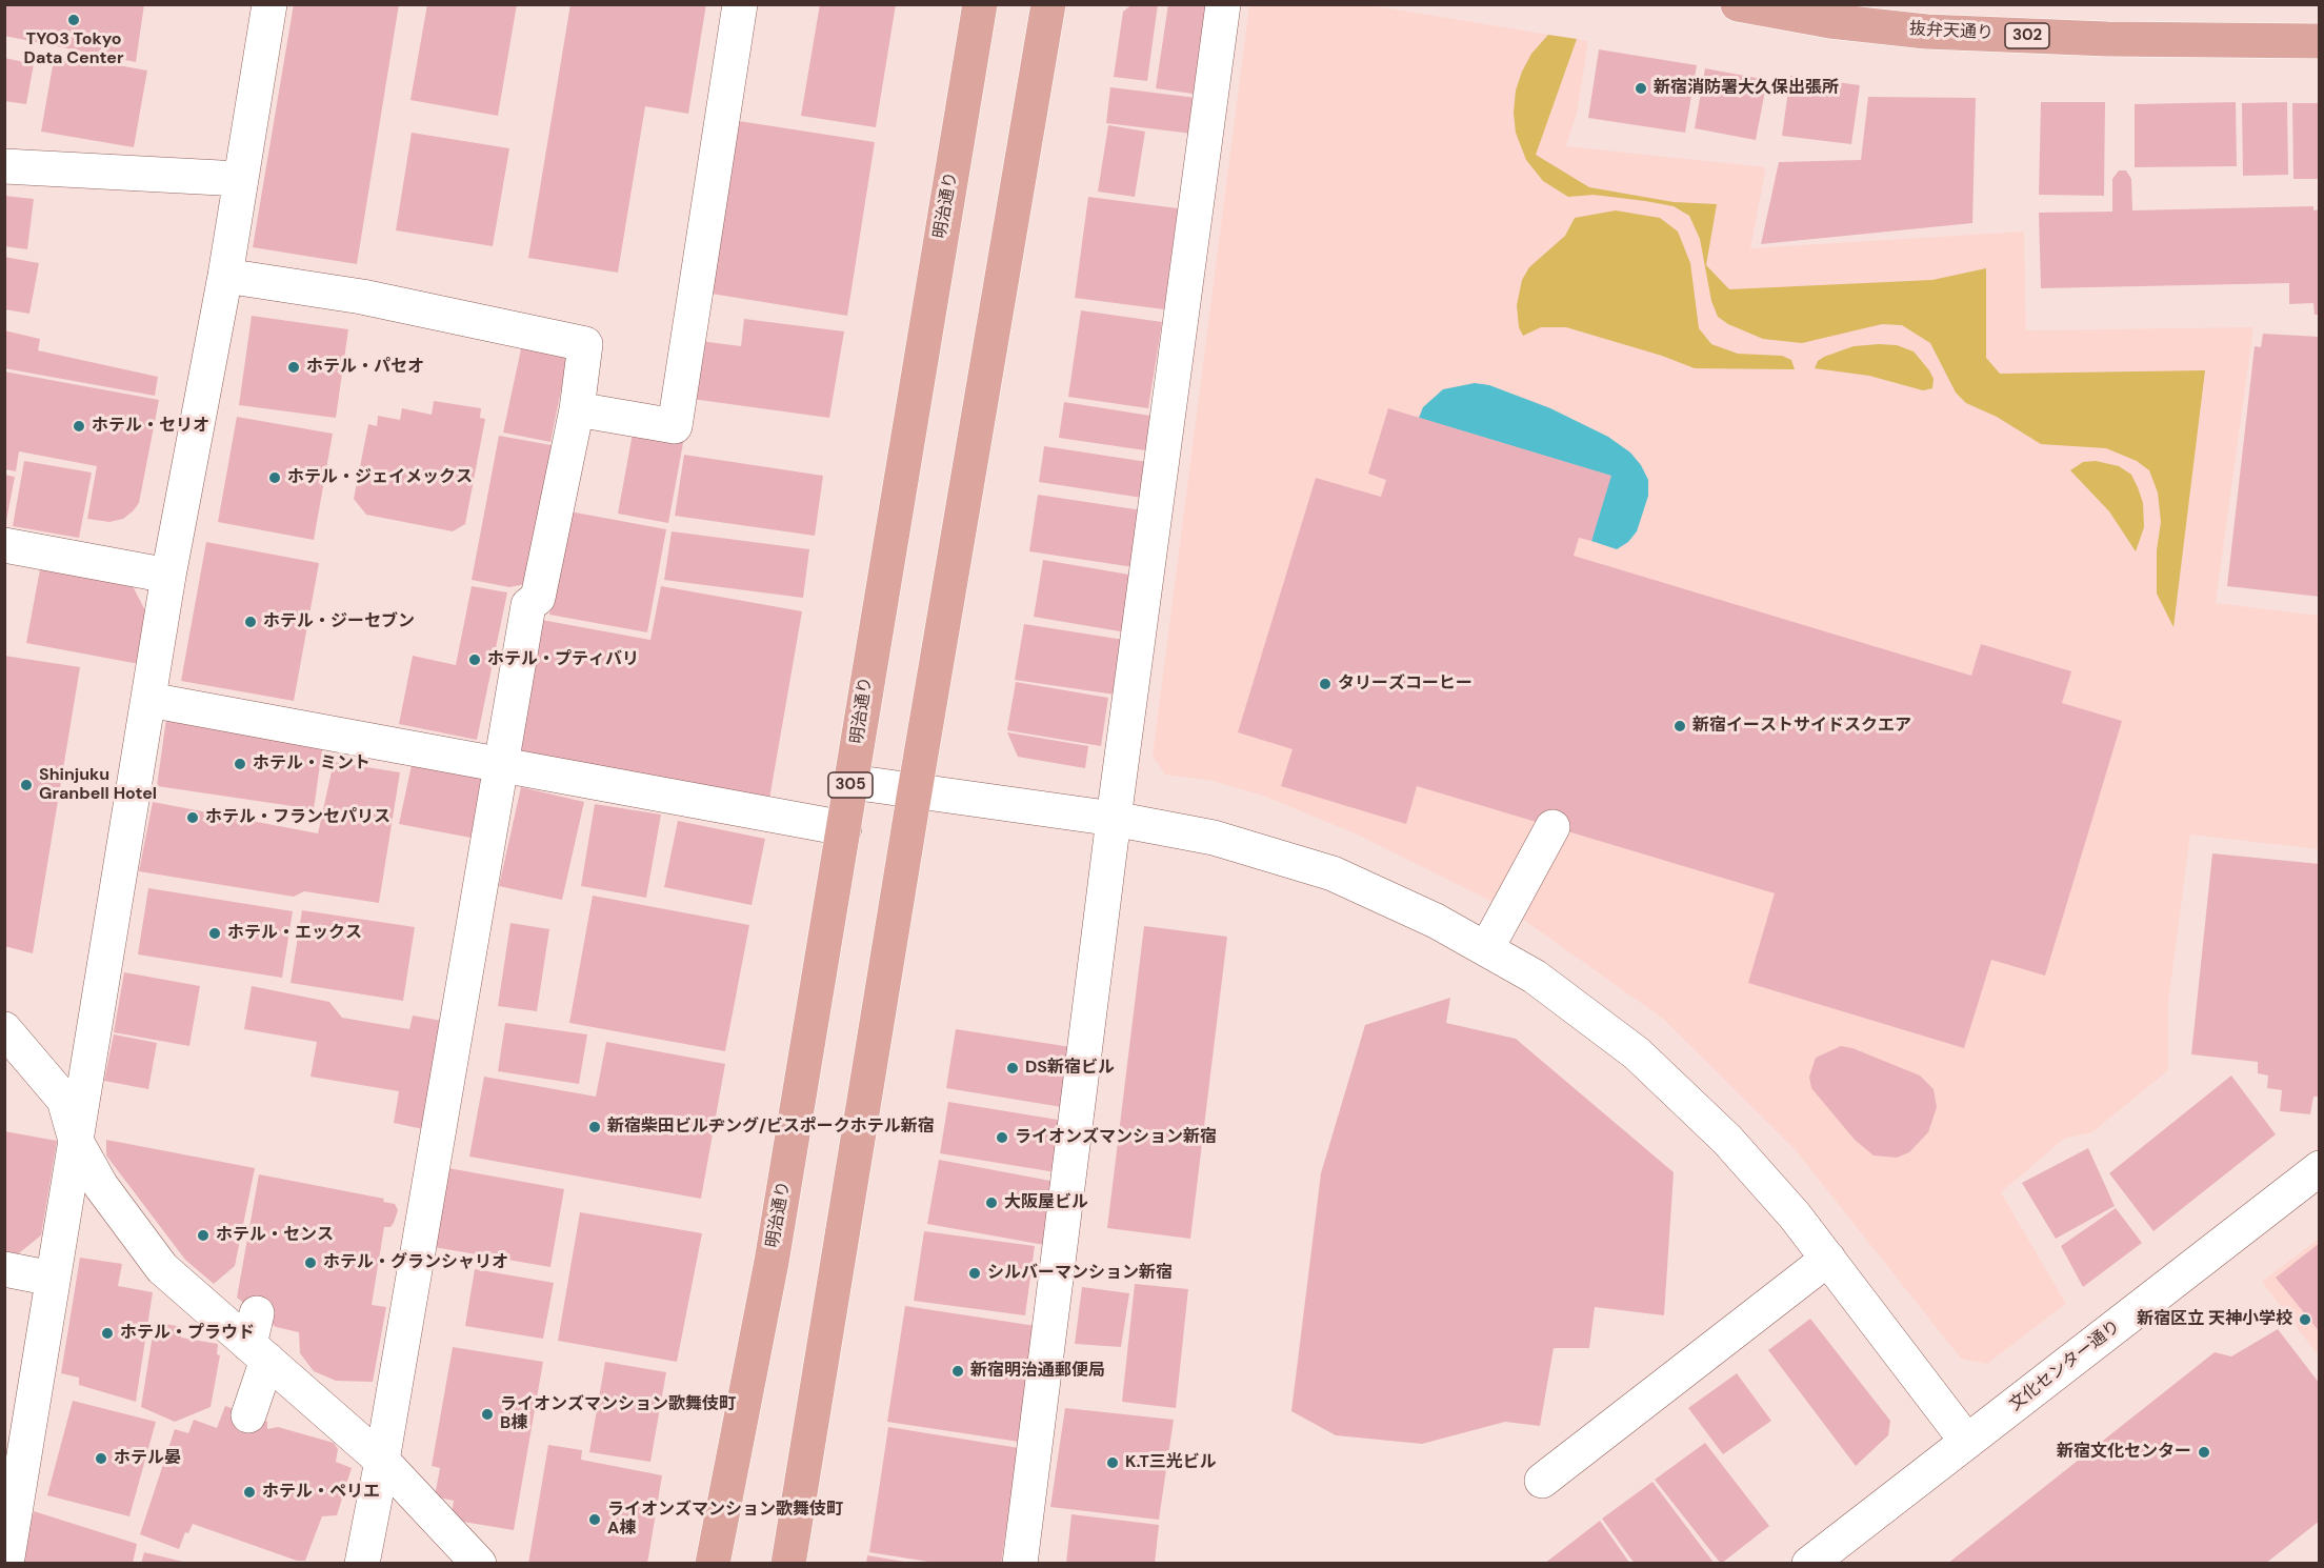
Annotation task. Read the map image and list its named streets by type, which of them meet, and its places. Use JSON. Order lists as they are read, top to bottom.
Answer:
{
  "streets": {
    "main road": [
      "抜弁天通り",
      "302",
      "明治通り",
      "305"
    ],
    "street": ["文化センター通り"]
  },
  "places": [
    "TYO3 Tokyo Data Center",
    "新宿消防署大久保出張所",
    "ホテル・パセオ",
    "ホテル・セリオ",
    "ホテル・ジェイメックス",
    "ホテル・ジーセブン",
    "ホテル・プティバリ",
    "タリーズコーヒー",
    "新宿イーストサイドスクエア",
    "ホテル・ミント",
    "Shinjuku Granbell Hotel",
    "ホテル・フランセパリス",
    "ホテル・エックス",
    "DS新宿ビル",
    "新宿柴田ビルヂング/ビスポークホテル新宿",
    "ライオンズマンション新宿",
    "大阪屋ビル",
    "ホテル・センス",
    "ホテル・グランシャリオ",
    "シルバーマンション新宿",
    "新宿区立 天神小学校",
    "ホテル・プラウド",
    "新宿明治通郵便局",
    "ライオンズマンション歌舞伎町 B棟",
    "新宿文化センター",
    "ホテル晏",
    "K.T三光ビル",
    "ホテル・ペリエ",
    "ライオンズマンション歌舞伎町 A棟"
  ]
}
